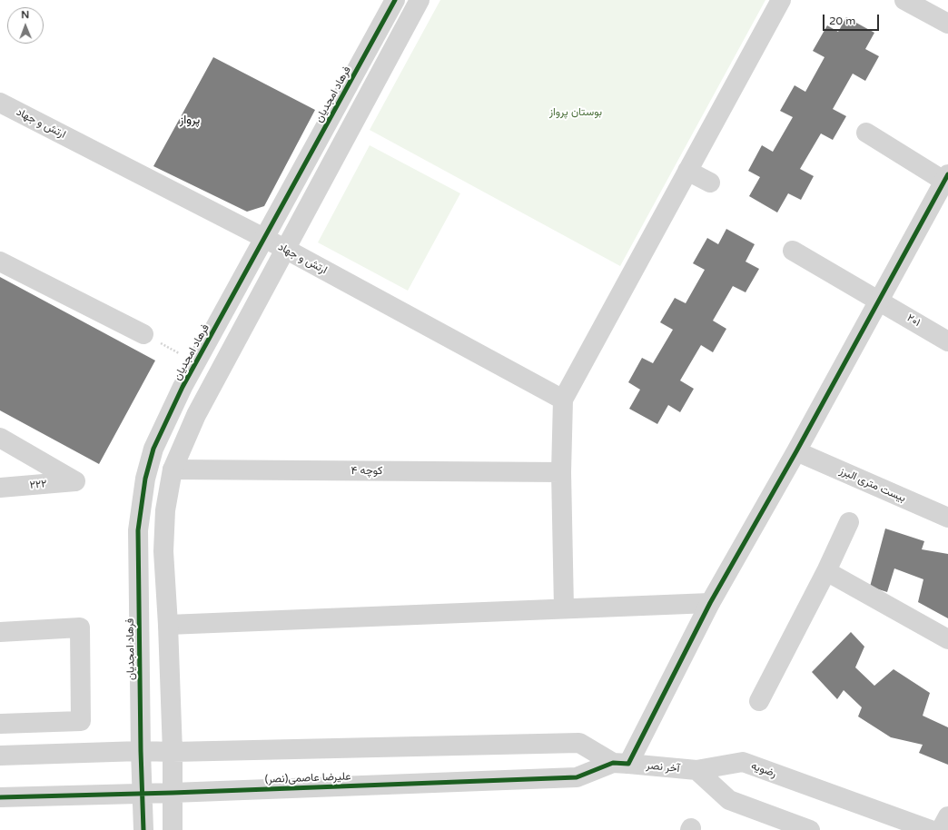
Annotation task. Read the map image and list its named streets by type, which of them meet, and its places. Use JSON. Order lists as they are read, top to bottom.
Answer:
{
  "streets": {
    "street": [
      "فرهاد امجدیان",
      "ارتش و جهاد",
      "۲۰۱",
      "کوچه ۴",
      "۲۲۲",
      "بیست متری البرز",
      "آخر نصر",
      "رضویه",
      "علیرضا عاصمی(نصر)"
    ]
  },
  "crossings": [
    ["فرهاد امجدیان", "ارتش و جهاد"],
    ["فرهاد امجدیان", "علیرضا عاصمی(نصر)"],
    ["آخر نصر", "رضویه"],
    ["آخر نصر", "علیرضا عاصمی(نصر)"]
  ],
  "districts": ["پرواز"],
  "parks": ["بوستان پرواز"],
  "scale_bar": "20 m",
  "north": "top"
}
